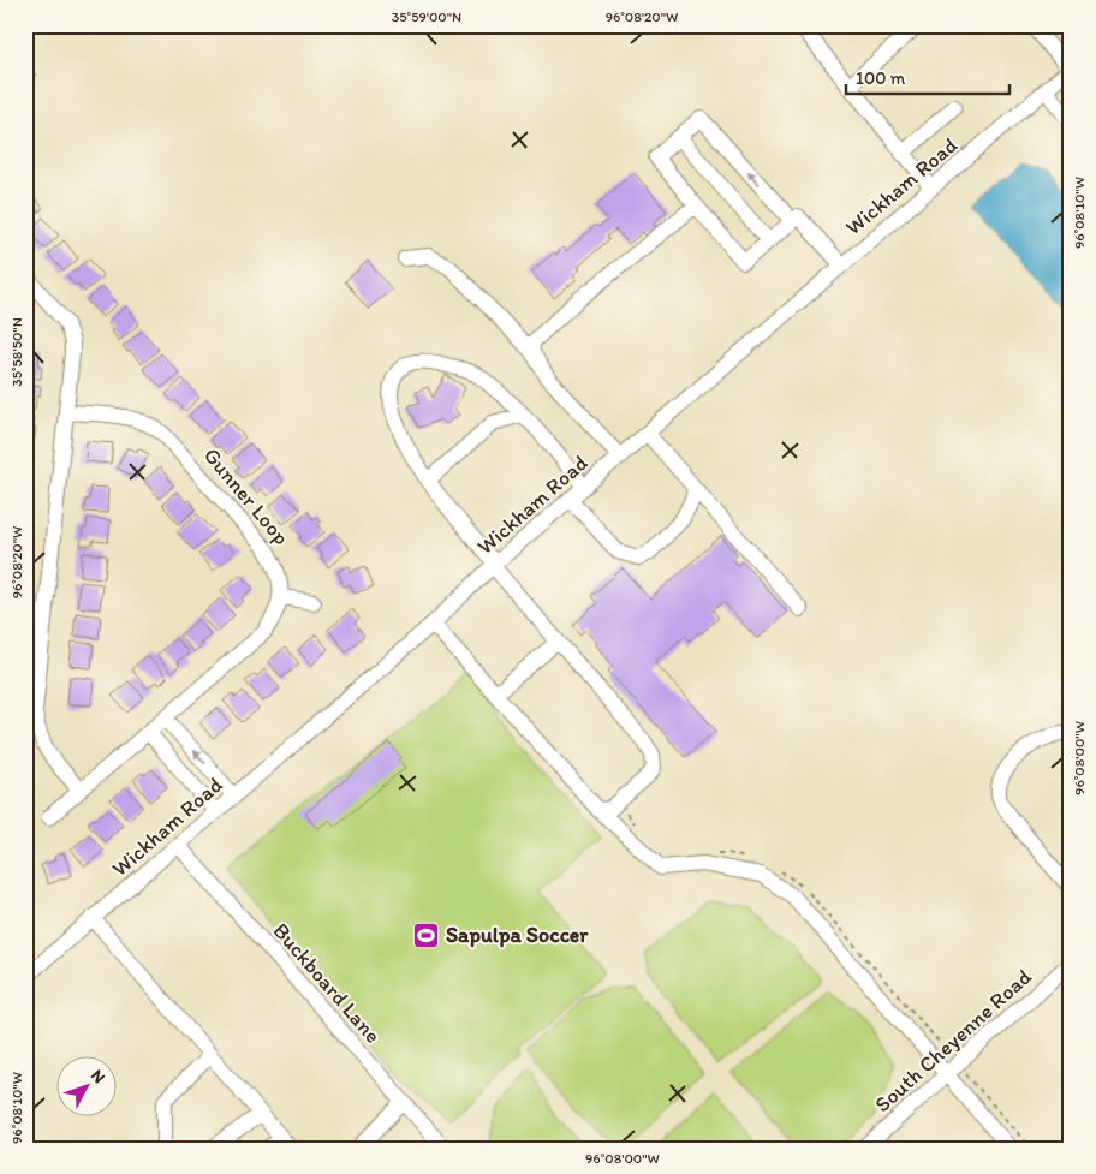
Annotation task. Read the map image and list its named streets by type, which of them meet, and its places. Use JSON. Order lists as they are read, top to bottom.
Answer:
{
  "streets": {
    "street": [
      "Wickham Road",
      "Gunner Loop",
      "Buckboard Lane",
      "South Cheyenne Road"
    ]
  },
  "crossings": [
    ["Wickham Road", "Buckboard Lane"]
  ],
  "places": {
    "sports": ["Sapulpa Soccer"]
  },
  "scale_bar": "100 m",
  "north": "top right",
  "coordinates": [
    "35°59'00\"N",
    "96°08'20\"W",
    "96°08'10\"W",
    "35°58'50\"N",
    "96°08'00\"W"
  ]
}
